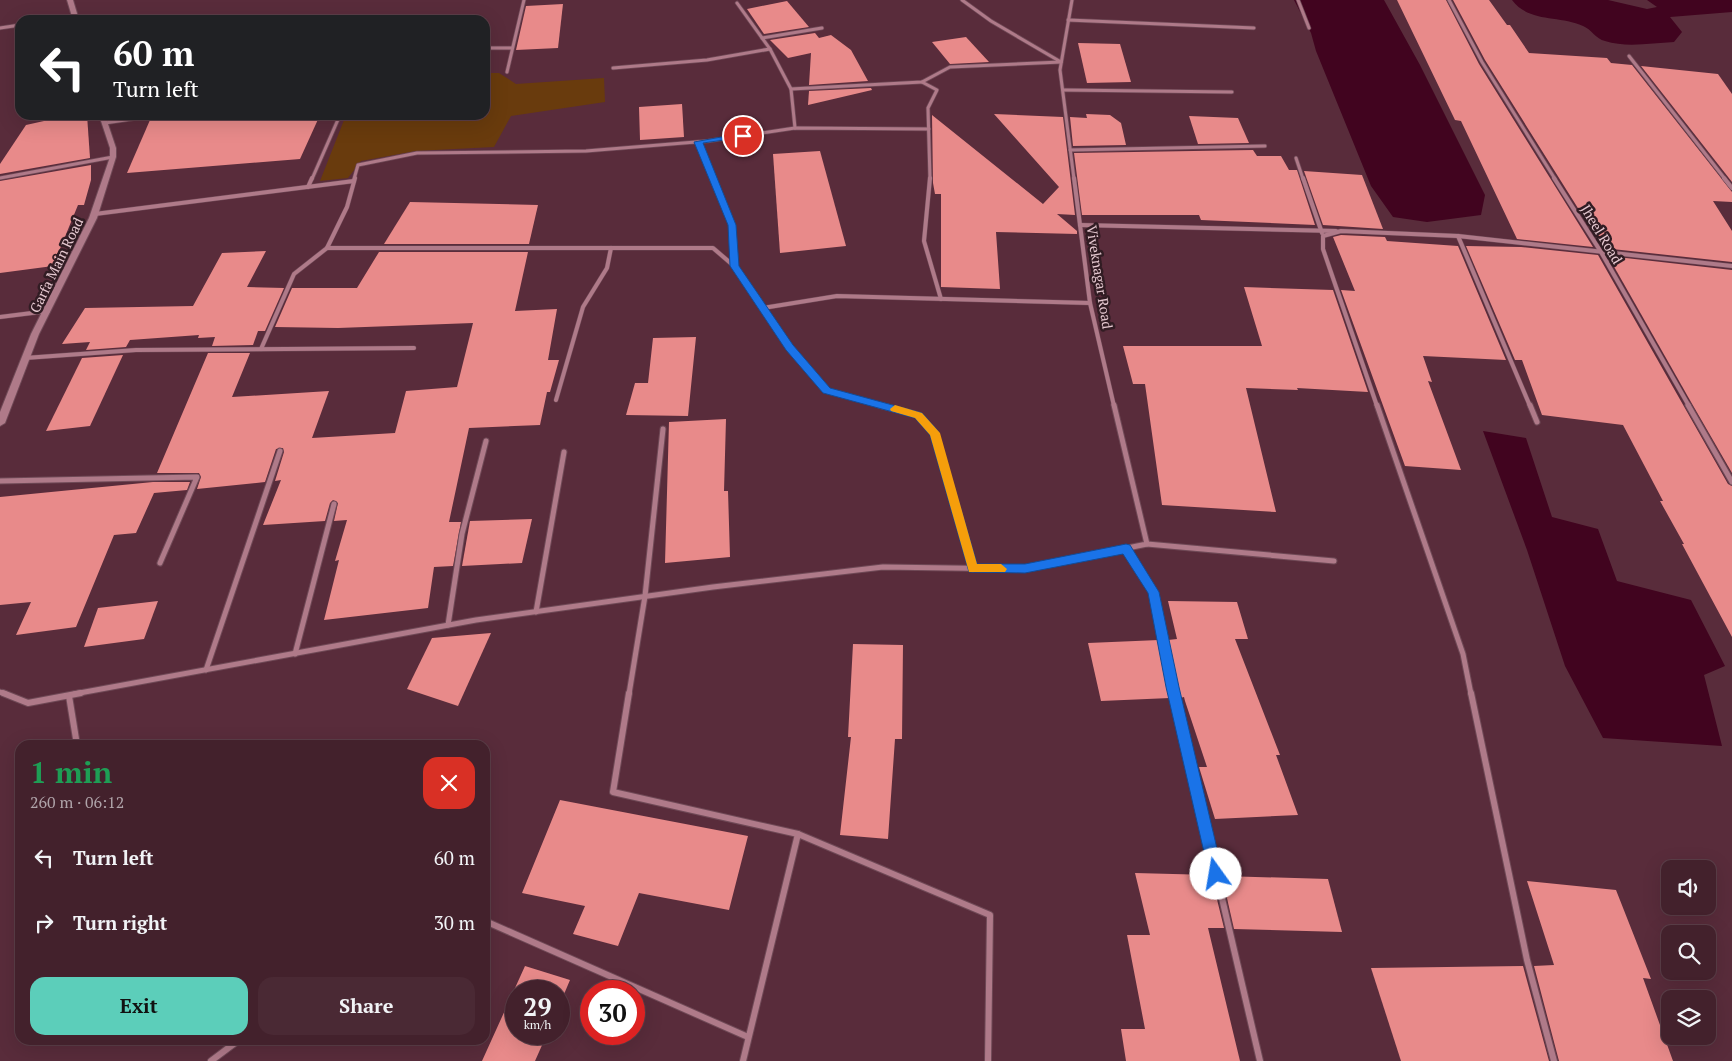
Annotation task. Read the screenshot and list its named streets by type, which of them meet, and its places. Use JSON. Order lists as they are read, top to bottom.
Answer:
{
  "streets": {
    "main road": ["Garfa Main Road"],
    "street": ["Jheel Road", "Viveknagar Road"]
  },
  "page": {
    "turn": ["60 m", "Turn left"],
    "heading": ["1 min", "260 m · 06:12"],
    "list": [
      {
        "name": "Turn left",
        "value": "60 m"
      },
      {
        "name": "Turn right",
        "value": "30 m"
      }
    ],
    "buttons": ["Exit", "Share"],
    "speed": "29 km/h",
    "limit": "30"
  }
}
